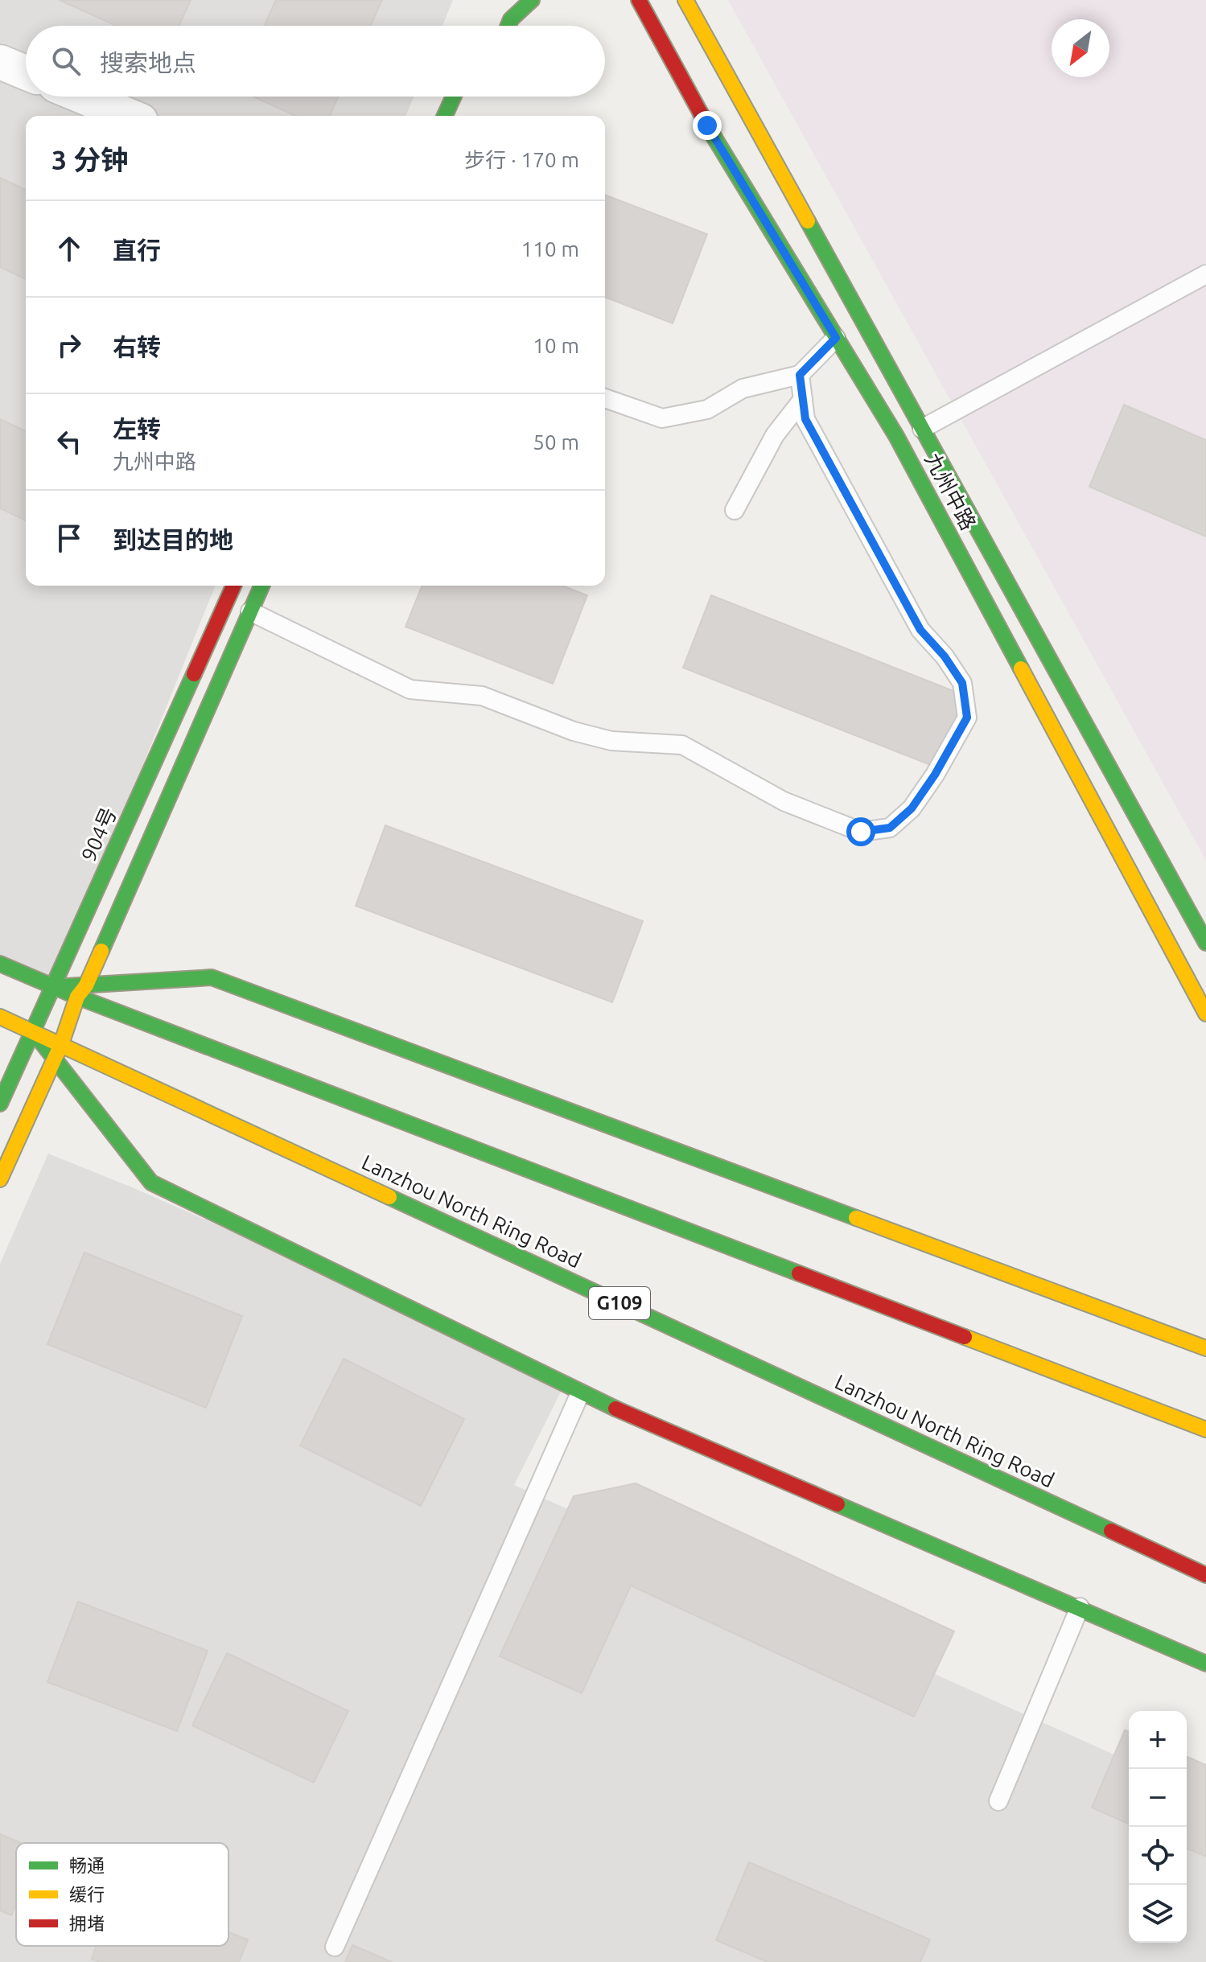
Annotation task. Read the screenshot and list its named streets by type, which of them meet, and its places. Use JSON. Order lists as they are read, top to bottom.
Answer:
{
  "streets": {
    "main road": [
      "九州中路",
      "904号",
      "Lanzhou North Ring Road",
      "G109"
    ]
  },
  "crossings": [
    ["904号", "Lanzhou North Ring Road"]
  ],
  "legend": ["畅通", "缓行", "拥堵"],
  "north": "bottom left",
  "page": {
    "search": "搜索地点",
    "heading": ["3 分钟", "步行 · 170 m"],
    "list": [
      ["直行", "110 m"],
      ["右转", "10 m"],
      ["左转", "九州中路", "50 m"],
      "到达目的地"
    ],
    "map_buttons": ["+", "−"]
  }
}
